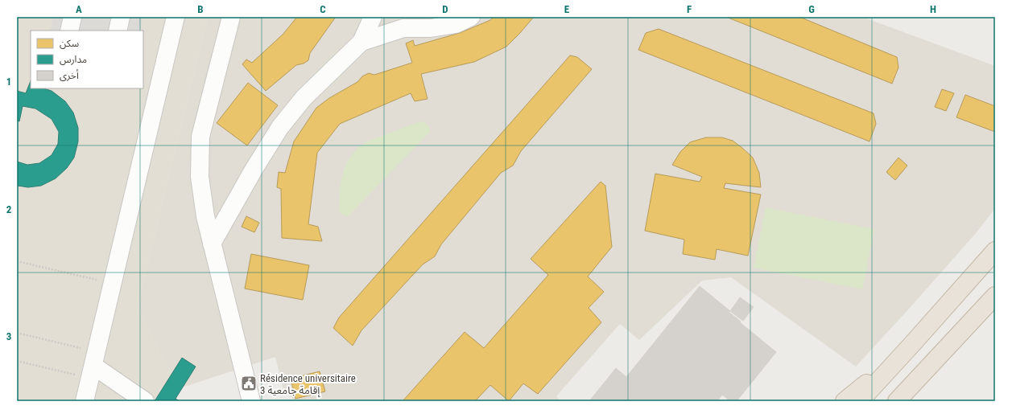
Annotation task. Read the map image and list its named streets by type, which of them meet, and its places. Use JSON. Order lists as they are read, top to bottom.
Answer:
{
  "places": {
    "public building": ["Résidence universitaire إقامة جامعية 3"]
  },
  "legend": ["سكن", "مدارس", "أخرى"],
  "grid": {
    "columns": [
      "A",
      "B",
      "C",
      "D",
      "E",
      "F",
      "G",
      "H"
    ],
    "rows": ["1", "2", "3"]
  }
}
